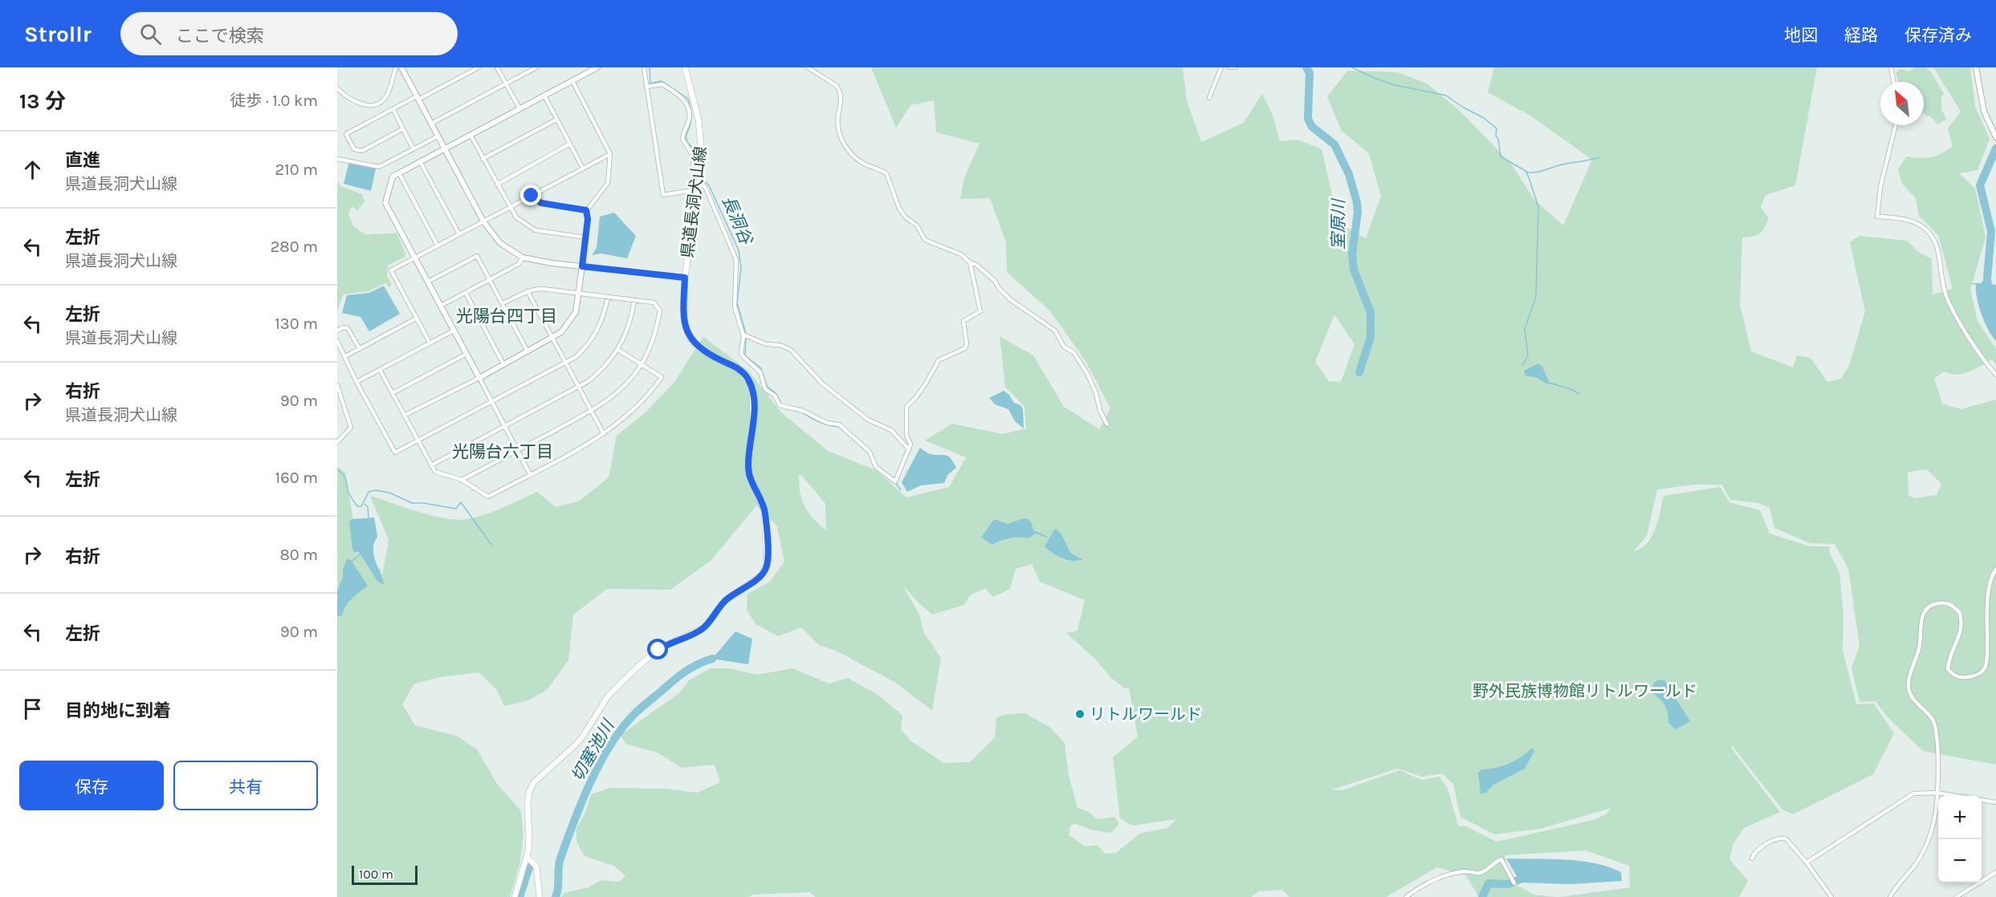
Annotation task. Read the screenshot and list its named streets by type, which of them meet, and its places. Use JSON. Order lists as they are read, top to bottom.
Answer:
{
  "streets": {
    "main road": ["県道長洞犬山線"]
  },
  "districts": ["光陽台四丁目", "光陽台六丁目"],
  "water": ["長洞谷", "室原川", "切塞池川"],
  "parks": ["野外民族博物館リトルワールド"],
  "places": ["リトルワールド"],
  "scale_bar": "100 m",
  "north": "top left",
  "page": {
    "header": "Strollr",
    "search": "ここで検索",
    "nav": ["地図", "経路", "保存済み"],
    "heading": ["13 分", "徒歩 · 1.0 km"],
    "list": [
      ["直進", "県道長洞犬山線", "210 m"],
      ["左折", "県道長洞犬山線", "280 m"],
      ["左折", "県道長洞犬山線", "130 m"],
      ["右折", "県道長洞犬山線", "90 m"],
      ["左折", "160 m"],
      ["右折", "80 m"],
      ["左折", "90 m"],
      "目的地に到着"
    ],
    "buttons": ["保存", "共有"],
    "map_buttons": ["+", "−"],
    "scale": "100 m"
  }
}
